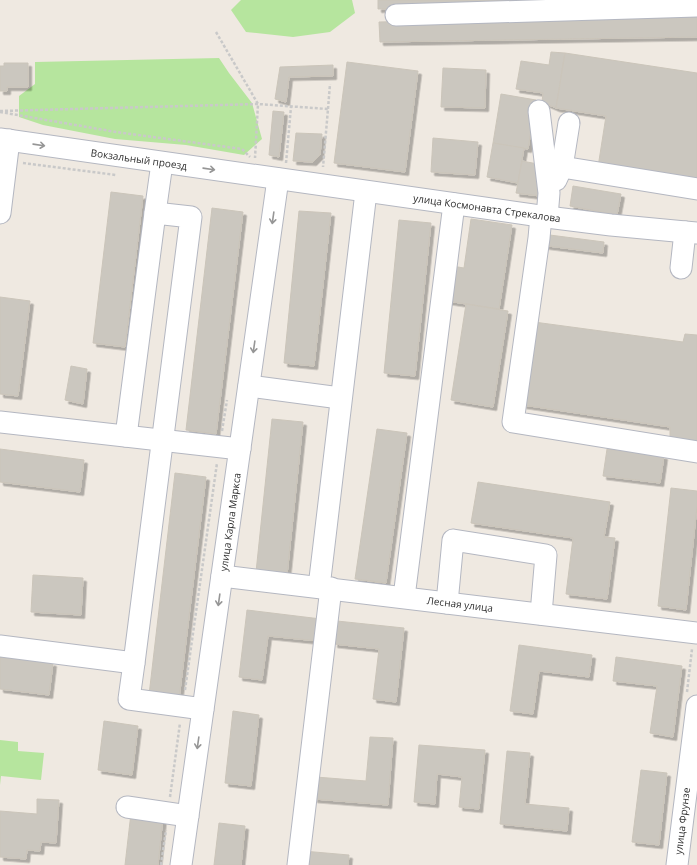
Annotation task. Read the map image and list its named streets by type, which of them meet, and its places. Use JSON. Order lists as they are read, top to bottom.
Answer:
{
  "streets": {
    "street": [
      "Вокзальный проезд",
      "улица Космонавта Стрекалова",
      "улица Карла Маркса",
      "Лесная улица",
      "улица Фрунзе"
    ]
  },
  "crossings": [
    ["Вокзальный проезд", "улица Космонавта Стрекалова"],
    ["Вокзальный проезд", "улица Карла Маркса"],
    ["улица Космонавта Стрекалова", "улица Карла Маркса"],
    ["улица Карла Маркса", "Лесная улица"]
  ],
  "one_way": ["Вокзальный проезд"]
}
